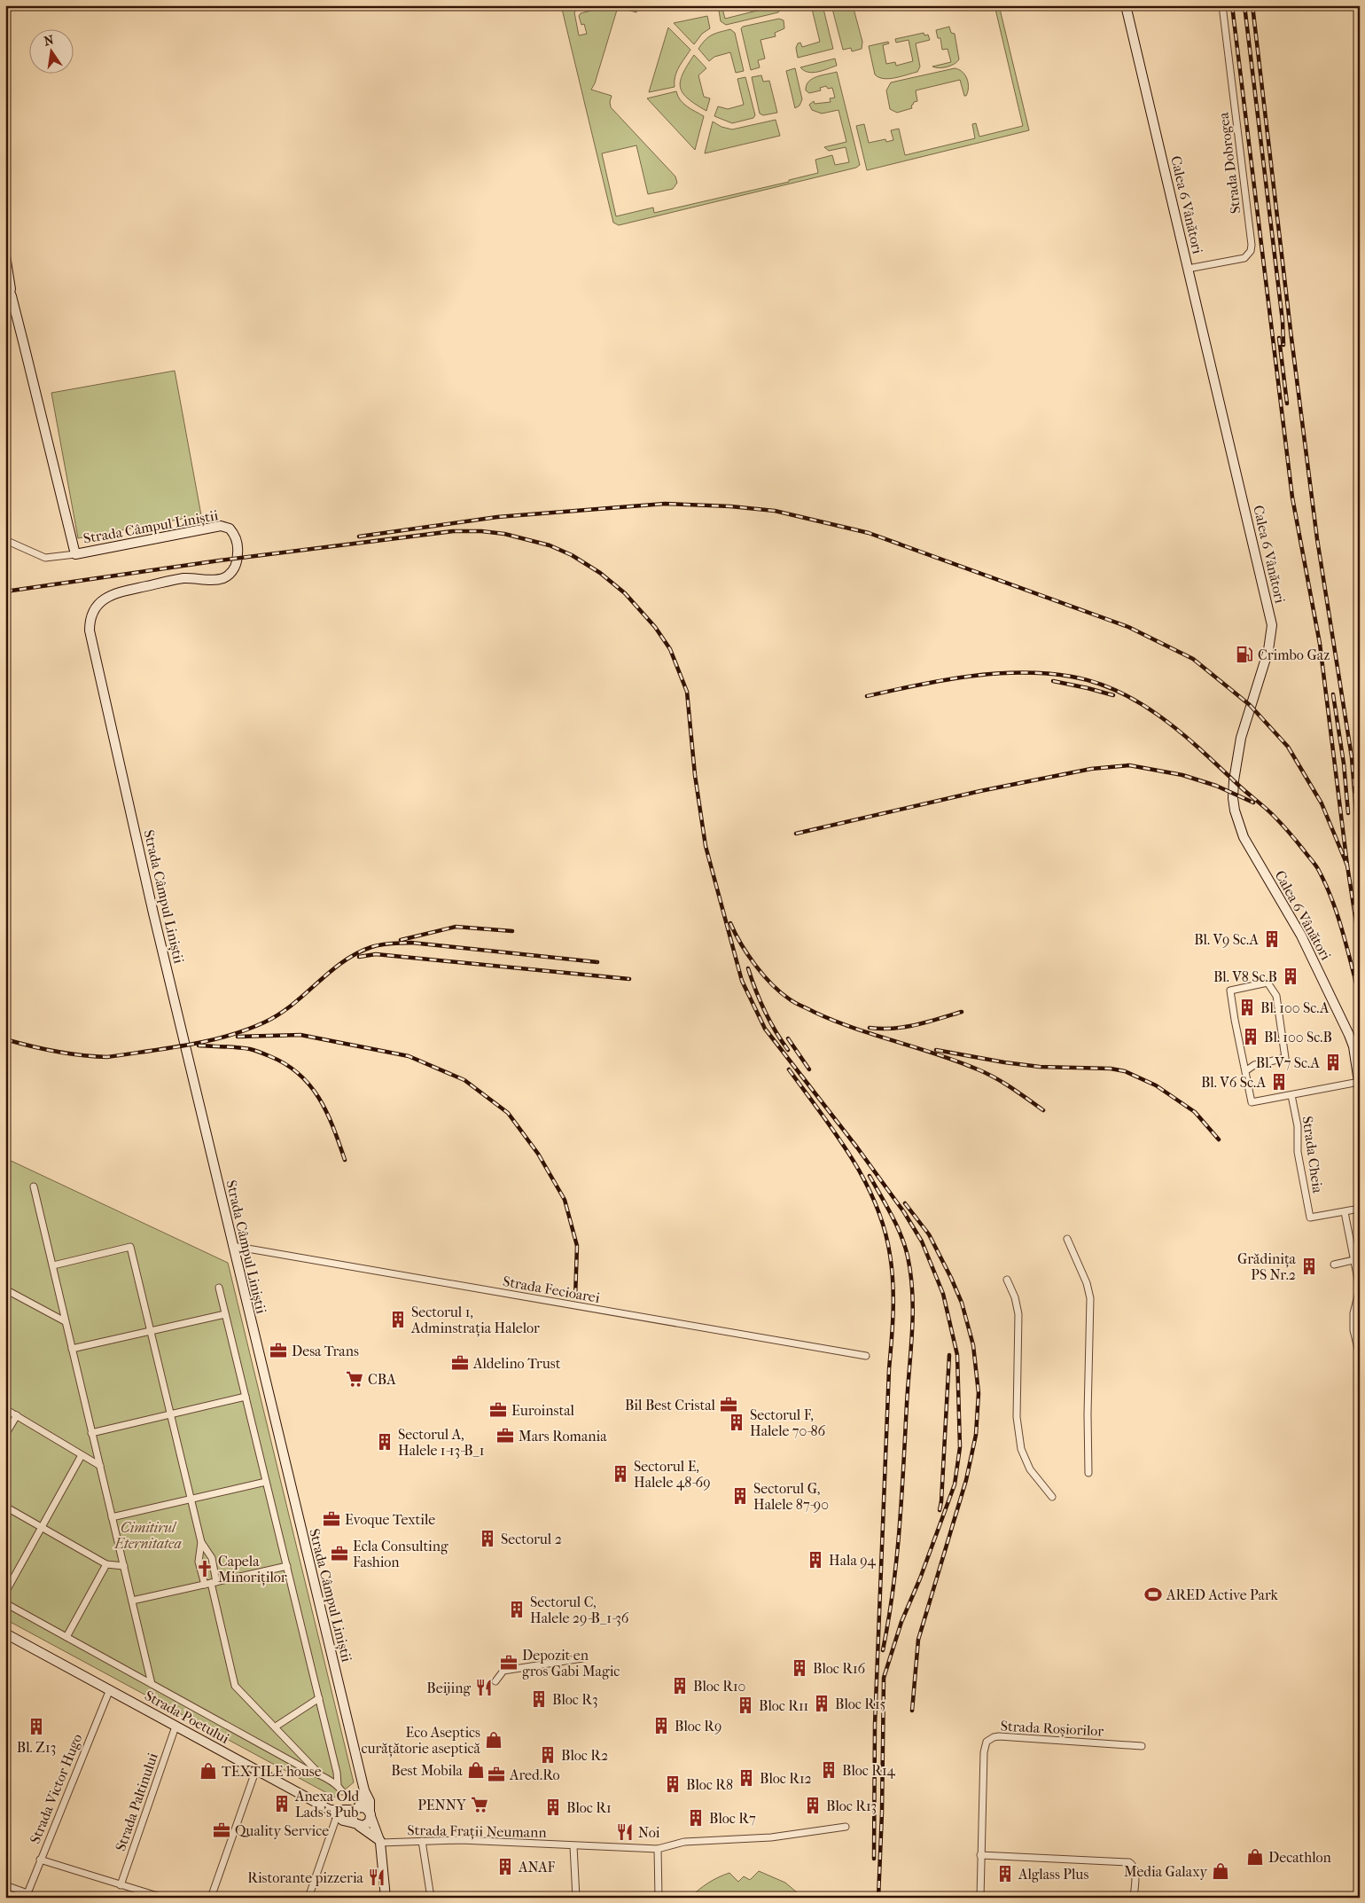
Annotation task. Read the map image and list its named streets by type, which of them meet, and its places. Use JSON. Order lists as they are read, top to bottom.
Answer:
{
  "streets": {
    "street": [
      "Strada Dobrogea",
      "Calea 6 Vânători",
      "Strada Câmpul Liniștii",
      "Strada Cheia",
      "Strada Fecioarei",
      "Strada Poetului",
      "Strada Roșiorilor",
      "Strada Victor Hugo",
      "Strada Paltinului",
      "Strada Frații Neumann"
    ]
  },
  "crossings": [
    ["Strada Dobrogea", "Calea 6 Vânători"],
    ["Strada Câmpul Liniștii", "Strada Fecioarei"],
    ["Strada Câmpul Liniștii", "Strada Poetului"],
    ["Strada Câmpul Liniștii", "Strada Frații Neumann"],
    ["Strada Poetului", "Strada Victor Hugo"],
    ["Strada Poetului", "Strada Paltinului"],
    ["Strada Poetului", "Strada Frații Neumann"]
  ],
  "parks": ["Cimitirul Eternitatea"],
  "places": {
    "fuel station": ["Crimbo Gaz"],
    "building": [
      "Bl. V9 Sc.A",
      "Bl. V8 Sc.B",
      "Bl. 100 Sc.A",
      "Bl. 100 Sc.B",
      "Bl. V7 Sc.A",
      "Bl. V6 Sc.A",
      "Grădinița PS Nr.2",
      "Sectorul 1, Adminstrația Halelor",
      "Sectorul F, Halele 70-86",
      "Sectorul A, Halele 1-13-B_1",
      "Sectorul E, Halele 48-69",
      "Sectorul G, Halele 87-90",
      "Sectorul 2",
      "Hala 94",
      "Sectorul C, Halele 29-B_1-36",
      "Bloc R16",
      "Bloc R10",
      "Bloc R3",
      "Bloc R15",
      "Bloc R11",
      "Bloc R9",
      "Bl. Z13",
      "Bloc R2",
      "Bloc R14",
      "Bloc R12",
      "Bloc R8",
      "Anexa Old Lads's Pub",
      "Bloc R13",
      "Bloc R1",
      "Bloc R7",
      "ANAF",
      "Alglass Plus"
    ],
    "office": [
      "Desa Trans",
      "Aldelino Trust",
      "Bil Best Cristal",
      "Euroinstal",
      "Mars Romania",
      "Evoque Textile",
      "Ecla Consulting Fashion",
      "Depozit en gros Gabi Magic",
      "Ared.Ro",
      "Quality Service"
    ],
    "supermarket": ["CBA", "PENNY"],
    "church": ["Capela Minoriților"],
    "sports": ["ARED Active Park"],
    "restaurant": ["Beijing", "Noi", "Ristorante pizzeria"],
    "shop": [
      "Eco Aseptics curățătorie aseptică",
      "Best Mobila",
      "TEXTILE house",
      "Decathlon",
      "Media Galaxy"
    ]
  },
  "north": "top"
}
